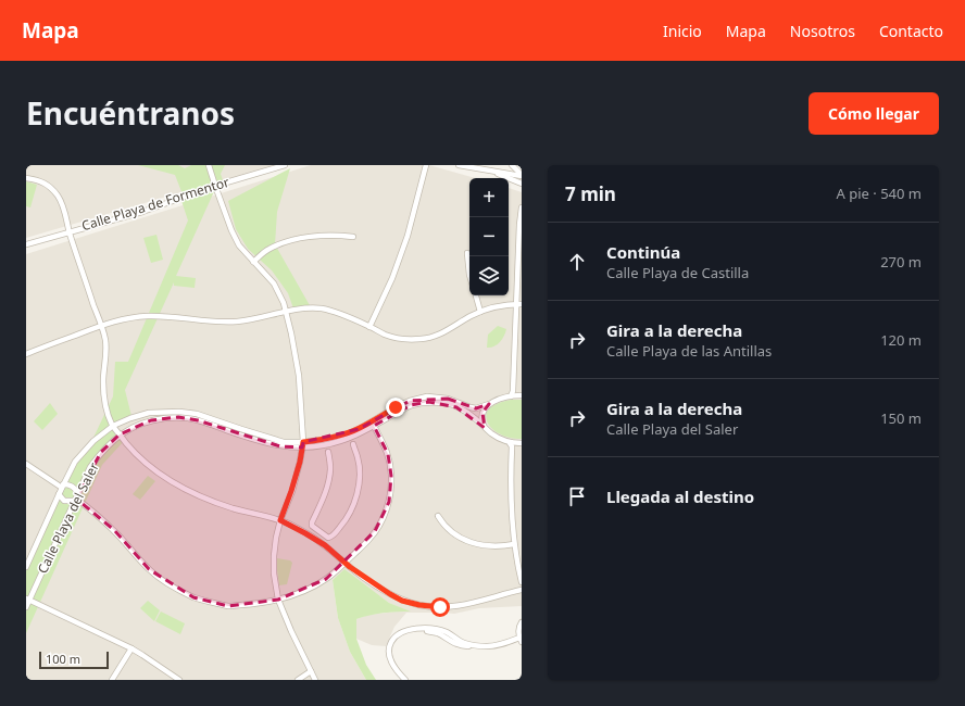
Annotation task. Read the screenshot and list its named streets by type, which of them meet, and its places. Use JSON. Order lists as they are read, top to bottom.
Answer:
{
  "streets": {
    "street": ["Calle Playa de Formentor", "Calle Playa del Saler"]
  },
  "scale_bar": "100 m",
  "page": {
    "header": "Mapa",
    "nav": [
      "Inicio",
      "Mapa",
      "Nosotros",
      "Contacto"
    ],
    "title": "Encuéntranos",
    "buttons": "Cómo llegar",
    "heading": ["7 min", "A pie · 540 m"],
    "map_buttons": ["+", "−"],
    "list": [
      ["Continúa", "Calle Playa de Castilla", "270 m"],
      ["Gira a la derecha", "Calle Playa de las Antillas", "120 m"],
      ["Gira a la derecha", "Calle Playa del Saler", "150 m"],
      "Llegada al destino"
    ],
    "scale": "100 m"
  }
}
